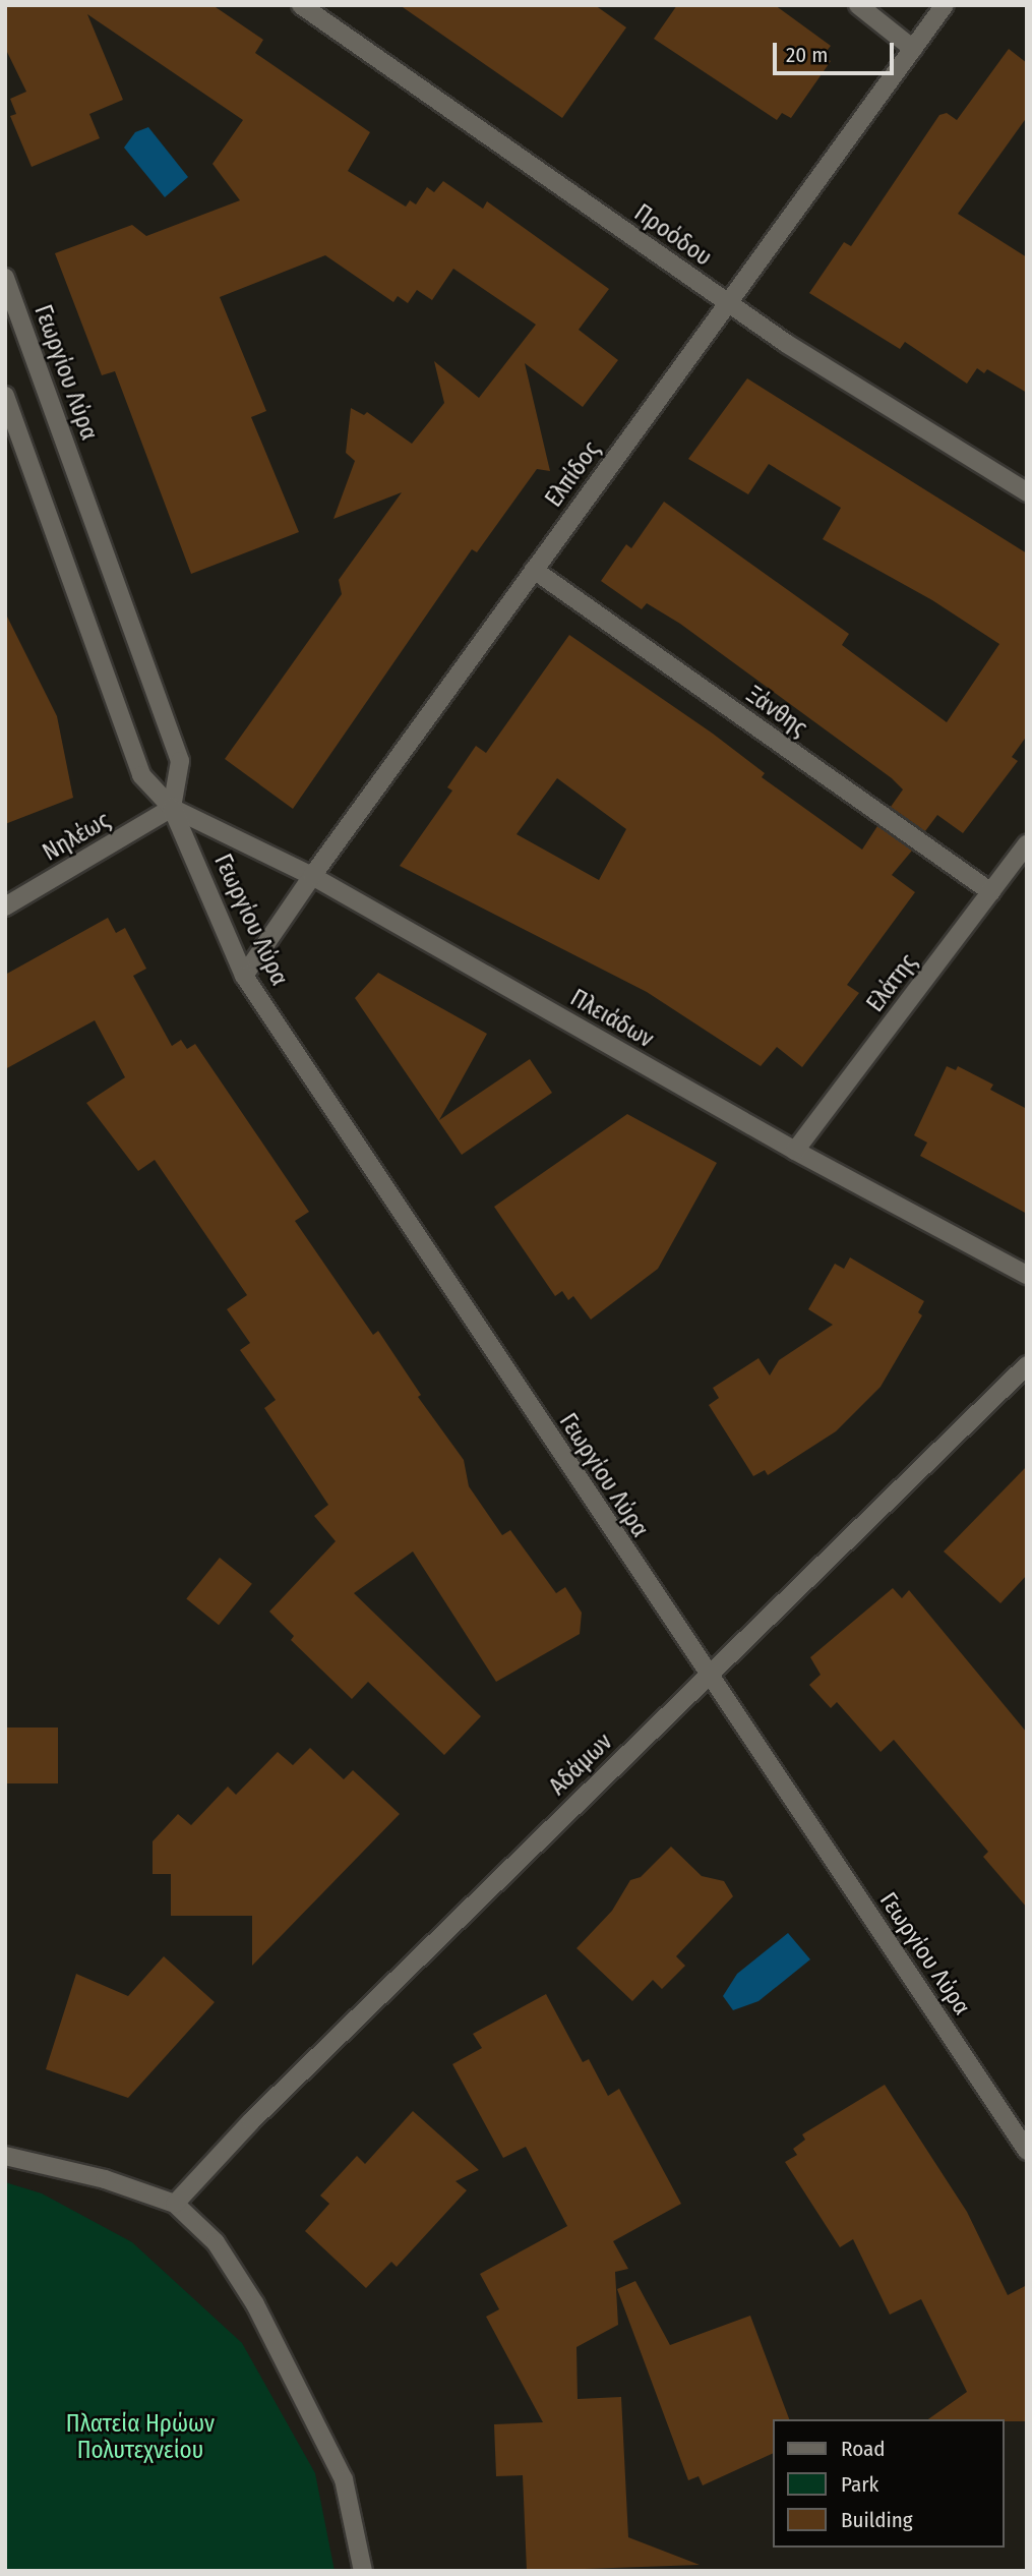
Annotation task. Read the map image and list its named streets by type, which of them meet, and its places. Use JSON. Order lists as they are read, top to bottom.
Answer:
{
  "streets": {
    "street": [
      "Προόδου",
      "Γεωργίου Λύρα",
      "Ελπίδος",
      "Ξάνθης",
      "Νηλέως",
      "Ελάτης",
      "Πλειάδων",
      "Αδάμων"
    ]
  },
  "crossings": [
    ["Προόδου", "Ελπίδος"],
    ["Γεωργίου Λύρα", "Ελπίδος"],
    ["Γεωργίου Λύρα", "Νηλέως"],
    ["Γεωργίου Λύρα", "Πλειάδων"],
    ["Γεωργίου Λύρα", "Αδάμων"],
    ["Ελπίδος", "Ξάνθης"],
    ["Ελπίδος", "Πλειάδων"],
    ["Ξάνθης", "Ελάτης"],
    ["Νηλέως", "Πλειάδων"],
    ["Ελάτης", "Πλειάδων"]
  ],
  "parks": ["Πλατεία Ηρώων Πολυτεχνείου"],
  "legend": ["Road", "Park", "Building"],
  "scale_bar": "20 m"
}
